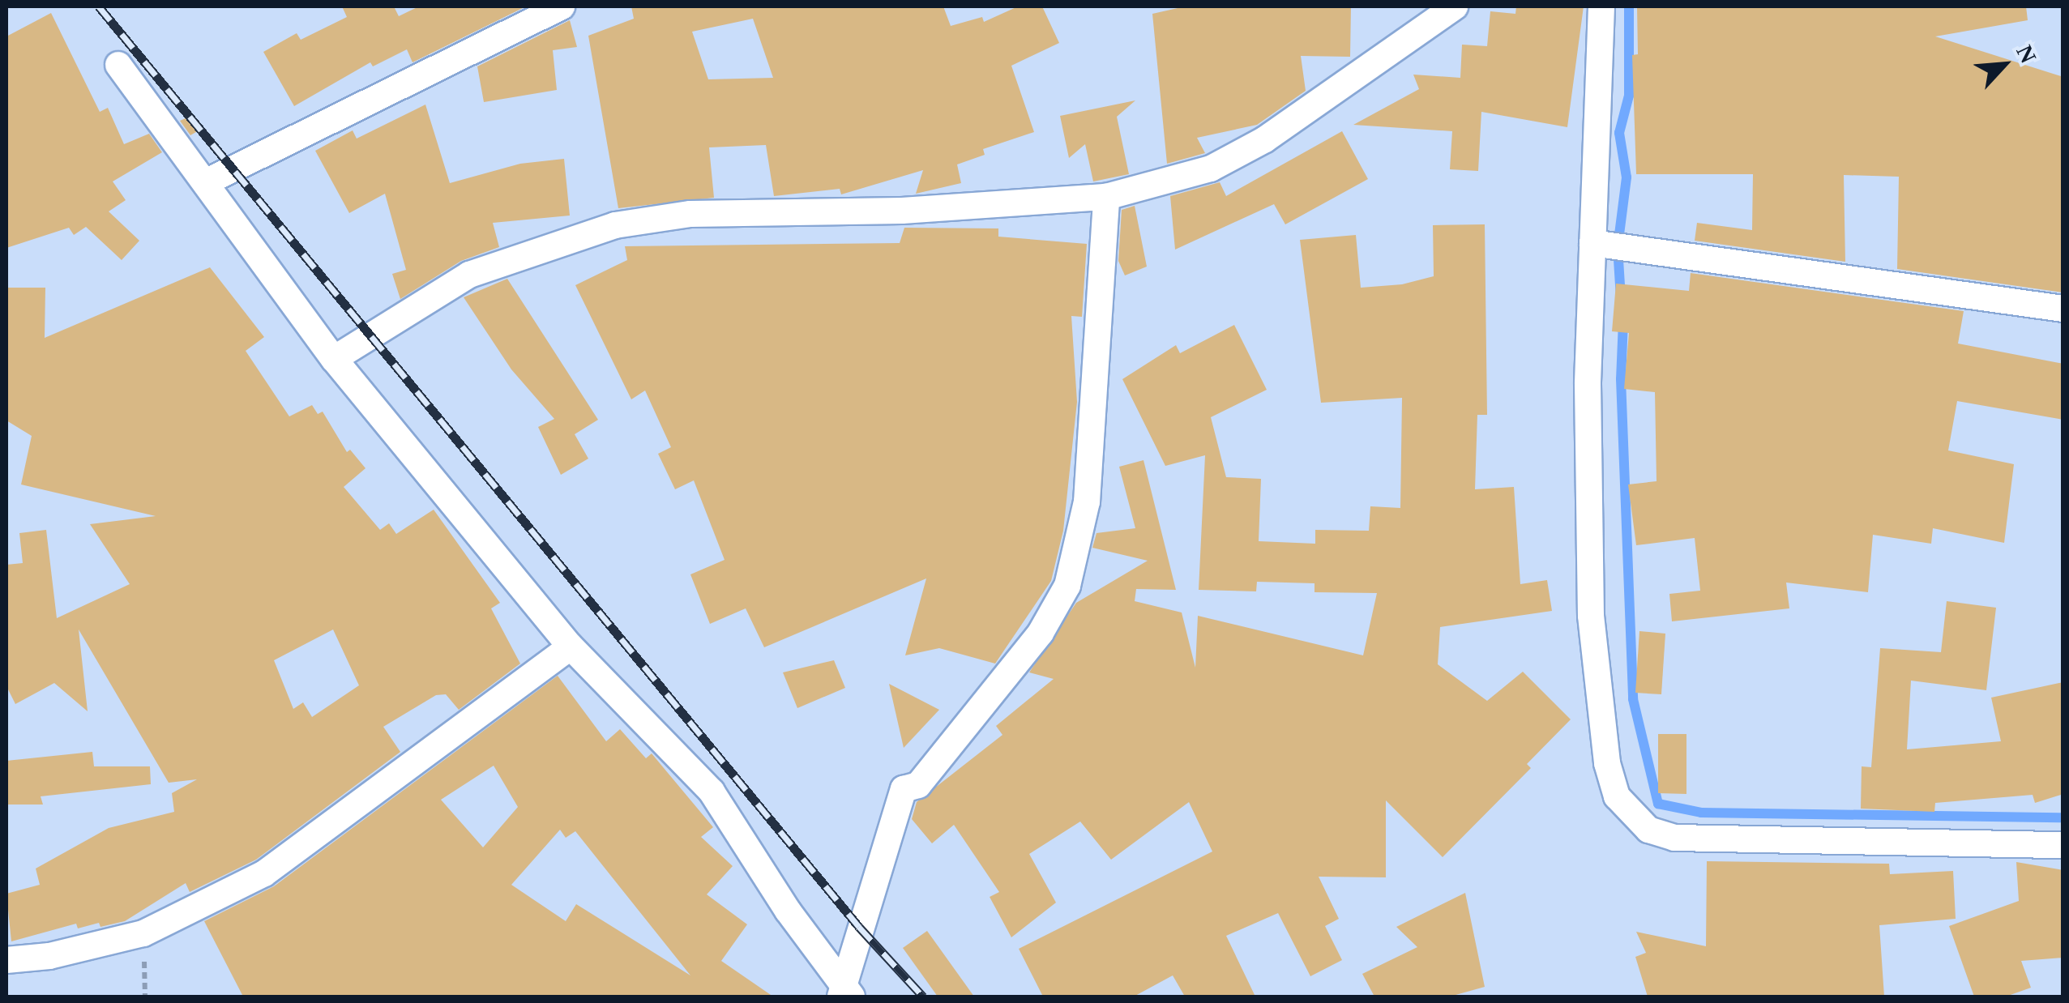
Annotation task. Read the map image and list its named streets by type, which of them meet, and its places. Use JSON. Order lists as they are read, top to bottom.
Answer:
{
  "north": "top right"
}
